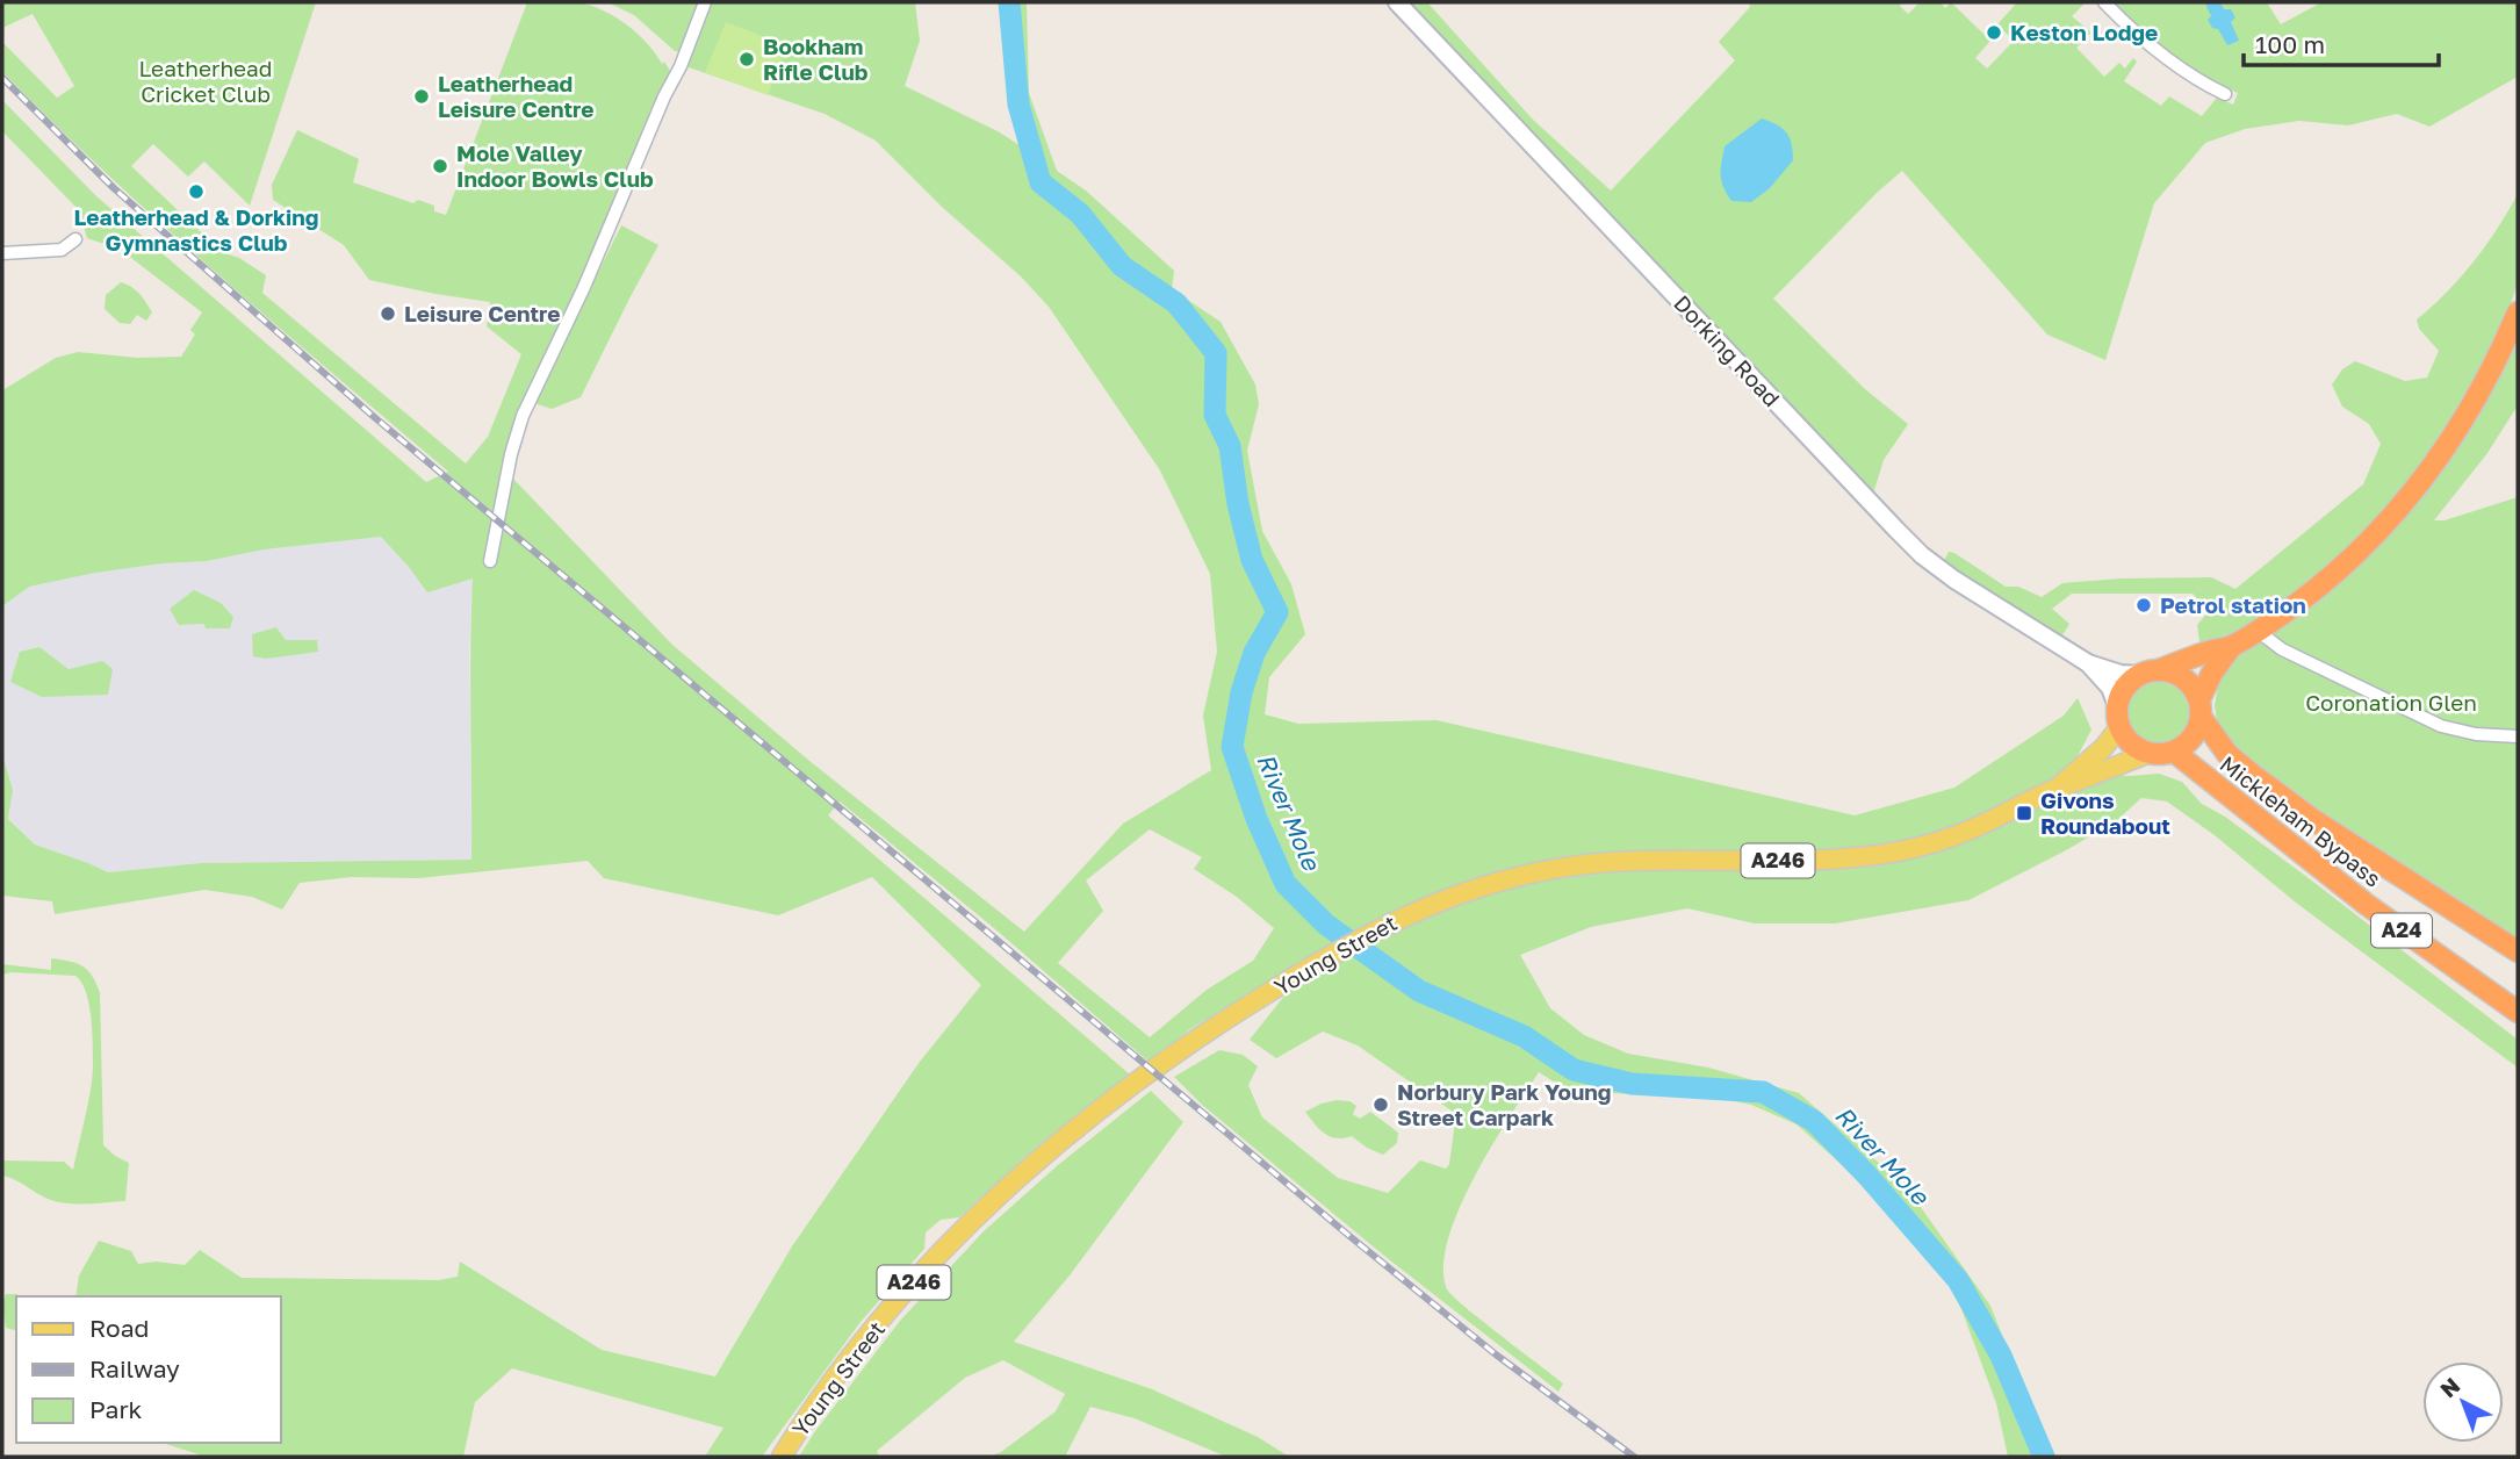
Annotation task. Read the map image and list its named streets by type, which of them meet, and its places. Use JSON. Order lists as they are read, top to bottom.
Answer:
{
  "streets": {
    "highway": ["Mickleham Bypass", "A24"],
    "main road": ["Dorking Road", "A246", "Young Street"]
  },
  "crossings": [
    ["Dorking Road", "Mickleham Bypass"],
    ["Dorking Road", "Young Street"],
    ["Mickleham Bypass", "Young Street"]
  ],
  "water": ["River Mole"],
  "parks": ["Leatherhead Cricket Club", "Coronation Glen"],
  "places": {
    "other": [
      "Keston Lodge",
      "Bookham Rifle Club",
      "Leatherhead Leisure Centre",
      "Mole Valley Indoor Bowls Club",
      "Leatherhead & Dorking Gymnastics Club",
      "Leisure Centre",
      "Petrol station",
      "Norbury Park Young Street Carpark"
    ],
    "transit": ["Givons Roundabout"]
  },
  "legend": ["Road", "Railway", "Park"],
  "scale_bar": "100 m",
  "north": "top left"
}
